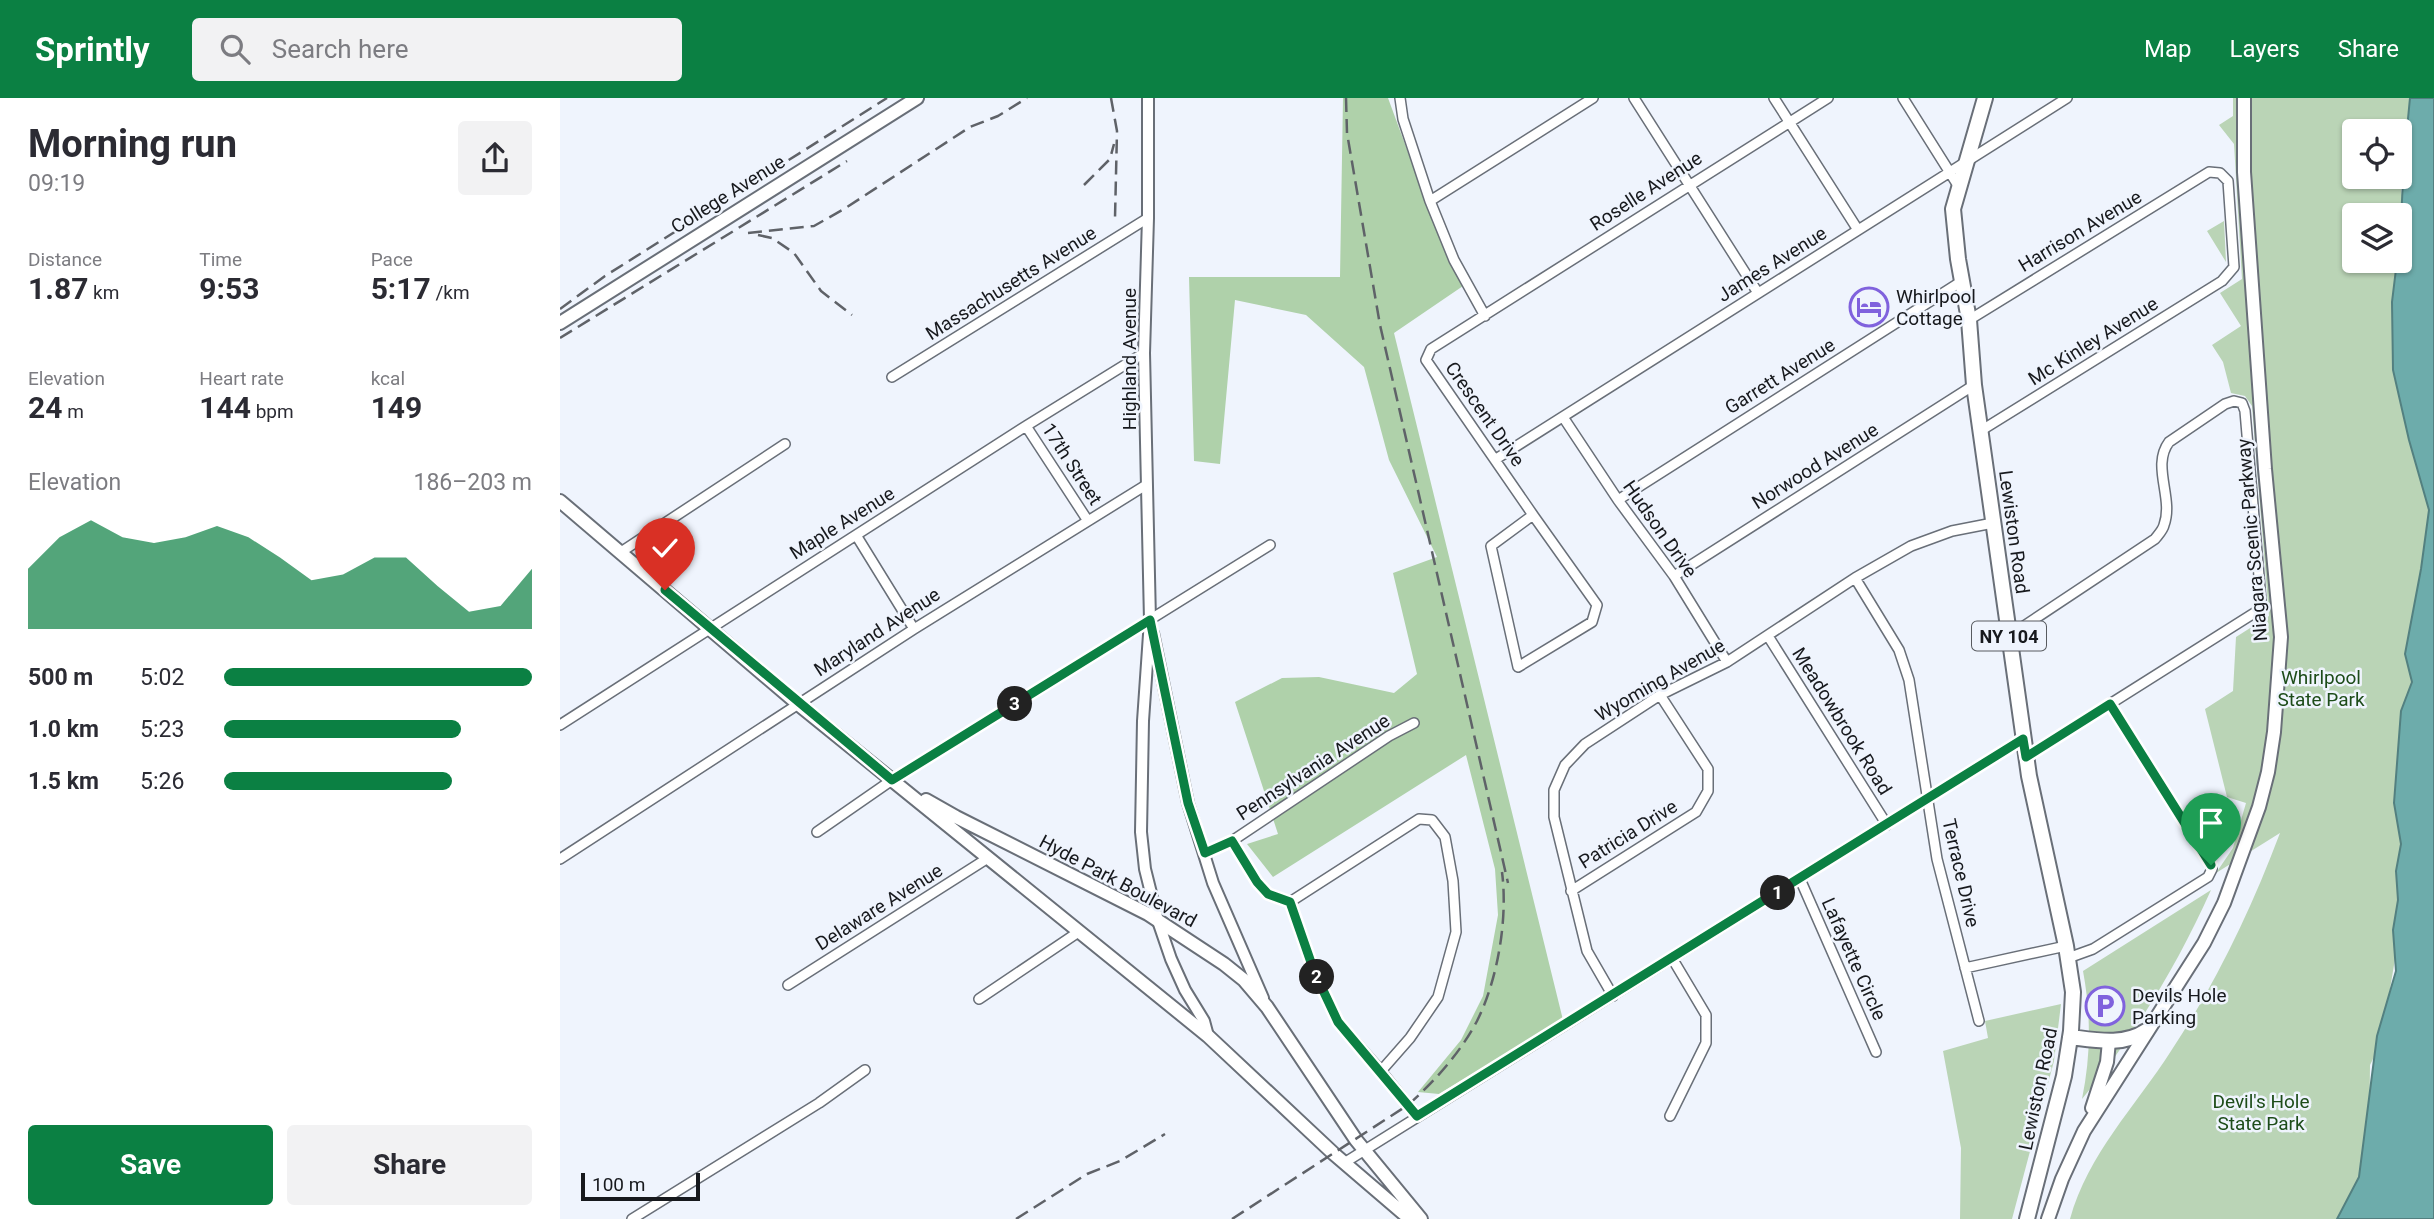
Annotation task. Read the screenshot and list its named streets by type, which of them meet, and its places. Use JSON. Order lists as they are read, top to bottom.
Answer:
{
  "streets": {
    "main road": [
      "College Avenue",
      "Lewiston Road",
      "Niagara Scenic Parkway",
      "NY 104",
      "Hyde Park Boulevard"
    ],
    "street": [
      "Roselle Avenue",
      "Harrison Avenue",
      "James Avenue",
      "Massachusetts Avenue",
      "Mc Kinley Avenue",
      "Highland Avenue",
      "Garrett Avenue",
      "Crescent Drive",
      "17th Street",
      "Norwood Avenue",
      "Maple Avenue",
      "Hudson Drive",
      "Maryland Avenue",
      "Wyoming Avenue",
      "Meadowbrook Road",
      "Pennsylvania Avenue",
      "Patricia Drive",
      "Terrace Drive",
      "Delaware Avenue",
      "Lafayette Circle"
    ]
  },
  "crossings": [
    ["Roselle Avenue", "Crescent Drive"],
    ["Harrison Avenue", "Mc Kinley Avenue"],
    ["Harrison Avenue", "Lewiston Road"],
    ["James Avenue", "Crescent Drive"],
    ["James Avenue", "Hudson Drive"],
    ["James Avenue", "Lewiston Road"],
    ["Massachusetts Avenue", "Highland Avenue"],
    ["Mc Kinley Avenue", "Lewiston Road"],
    ["Highland Avenue", "Maple Avenue"],
    ["Highland Avenue", "Maryland Avenue"],
    ["Highland Avenue", "Pennsylvania Avenue"],
    ["Highland Avenue", "Hyde Park Boulevard"],
    ["Garrett Avenue", "Hudson Drive"],
    ["Garrett Avenue", "Lewiston Road"],
    ["17th Street", "Maple Avenue"],
    ["17th Street", "Maryland Avenue"],
    ["Norwood Avenue", "Hudson Drive"],
    ["Norwood Avenue", "Lewiston Road"],
    ["Maple Avenue", "Hyde Park Boulevard"],
    ["Hudson Drive", "Wyoming Avenue"],
    ["Lewiston Road", "Wyoming Avenue"],
    ["Maryland Avenue", "Hyde Park Boulevard"],
    ["Wyoming Avenue", "Meadowbrook Road"],
    ["Wyoming Avenue", "Patricia Drive"],
    ["Wyoming Avenue", "Terrace Drive"],
    ["Hyde Park Boulevard", "Delaware Avenue"]
  ],
  "parks": ["Whirlpool State Park", "Devil's Hole State Park"],
  "places": {
    "hotel": ["Whirlpool Cottage"],
    "parking": ["Devils Hole Parking"]
  },
  "scale_bar": "100 m",
  "page": {
    "header": "Sprintly",
    "search": "Search here",
    "nav": ["Map", "Layers", "Share"],
    "heading": ["Morning run", "09:19"],
    "stats": [
      ["Distance", "1.87 km"],
      ["Time", "9:53"],
      ["Pace", "5:17 /km"],
      ["Elevation", "24 m"],
      ["Heart rate", "144 bpm"],
      ["kcal", "149"]
    ],
    "chart": ["Elevation", "186–203 m"],
    "list": [
      {
        "name": "500 m",
        "note": "5:02"
      },
      {
        "name": "1.0 km",
        "note": "5:23"
      },
      {
        "name": "1.5 km",
        "note": "5:26"
      }
    ],
    "pins": ["3", "1", "2"],
    "buttons": ["Save", "Share"],
    "scale": "100 m"
  }
}
